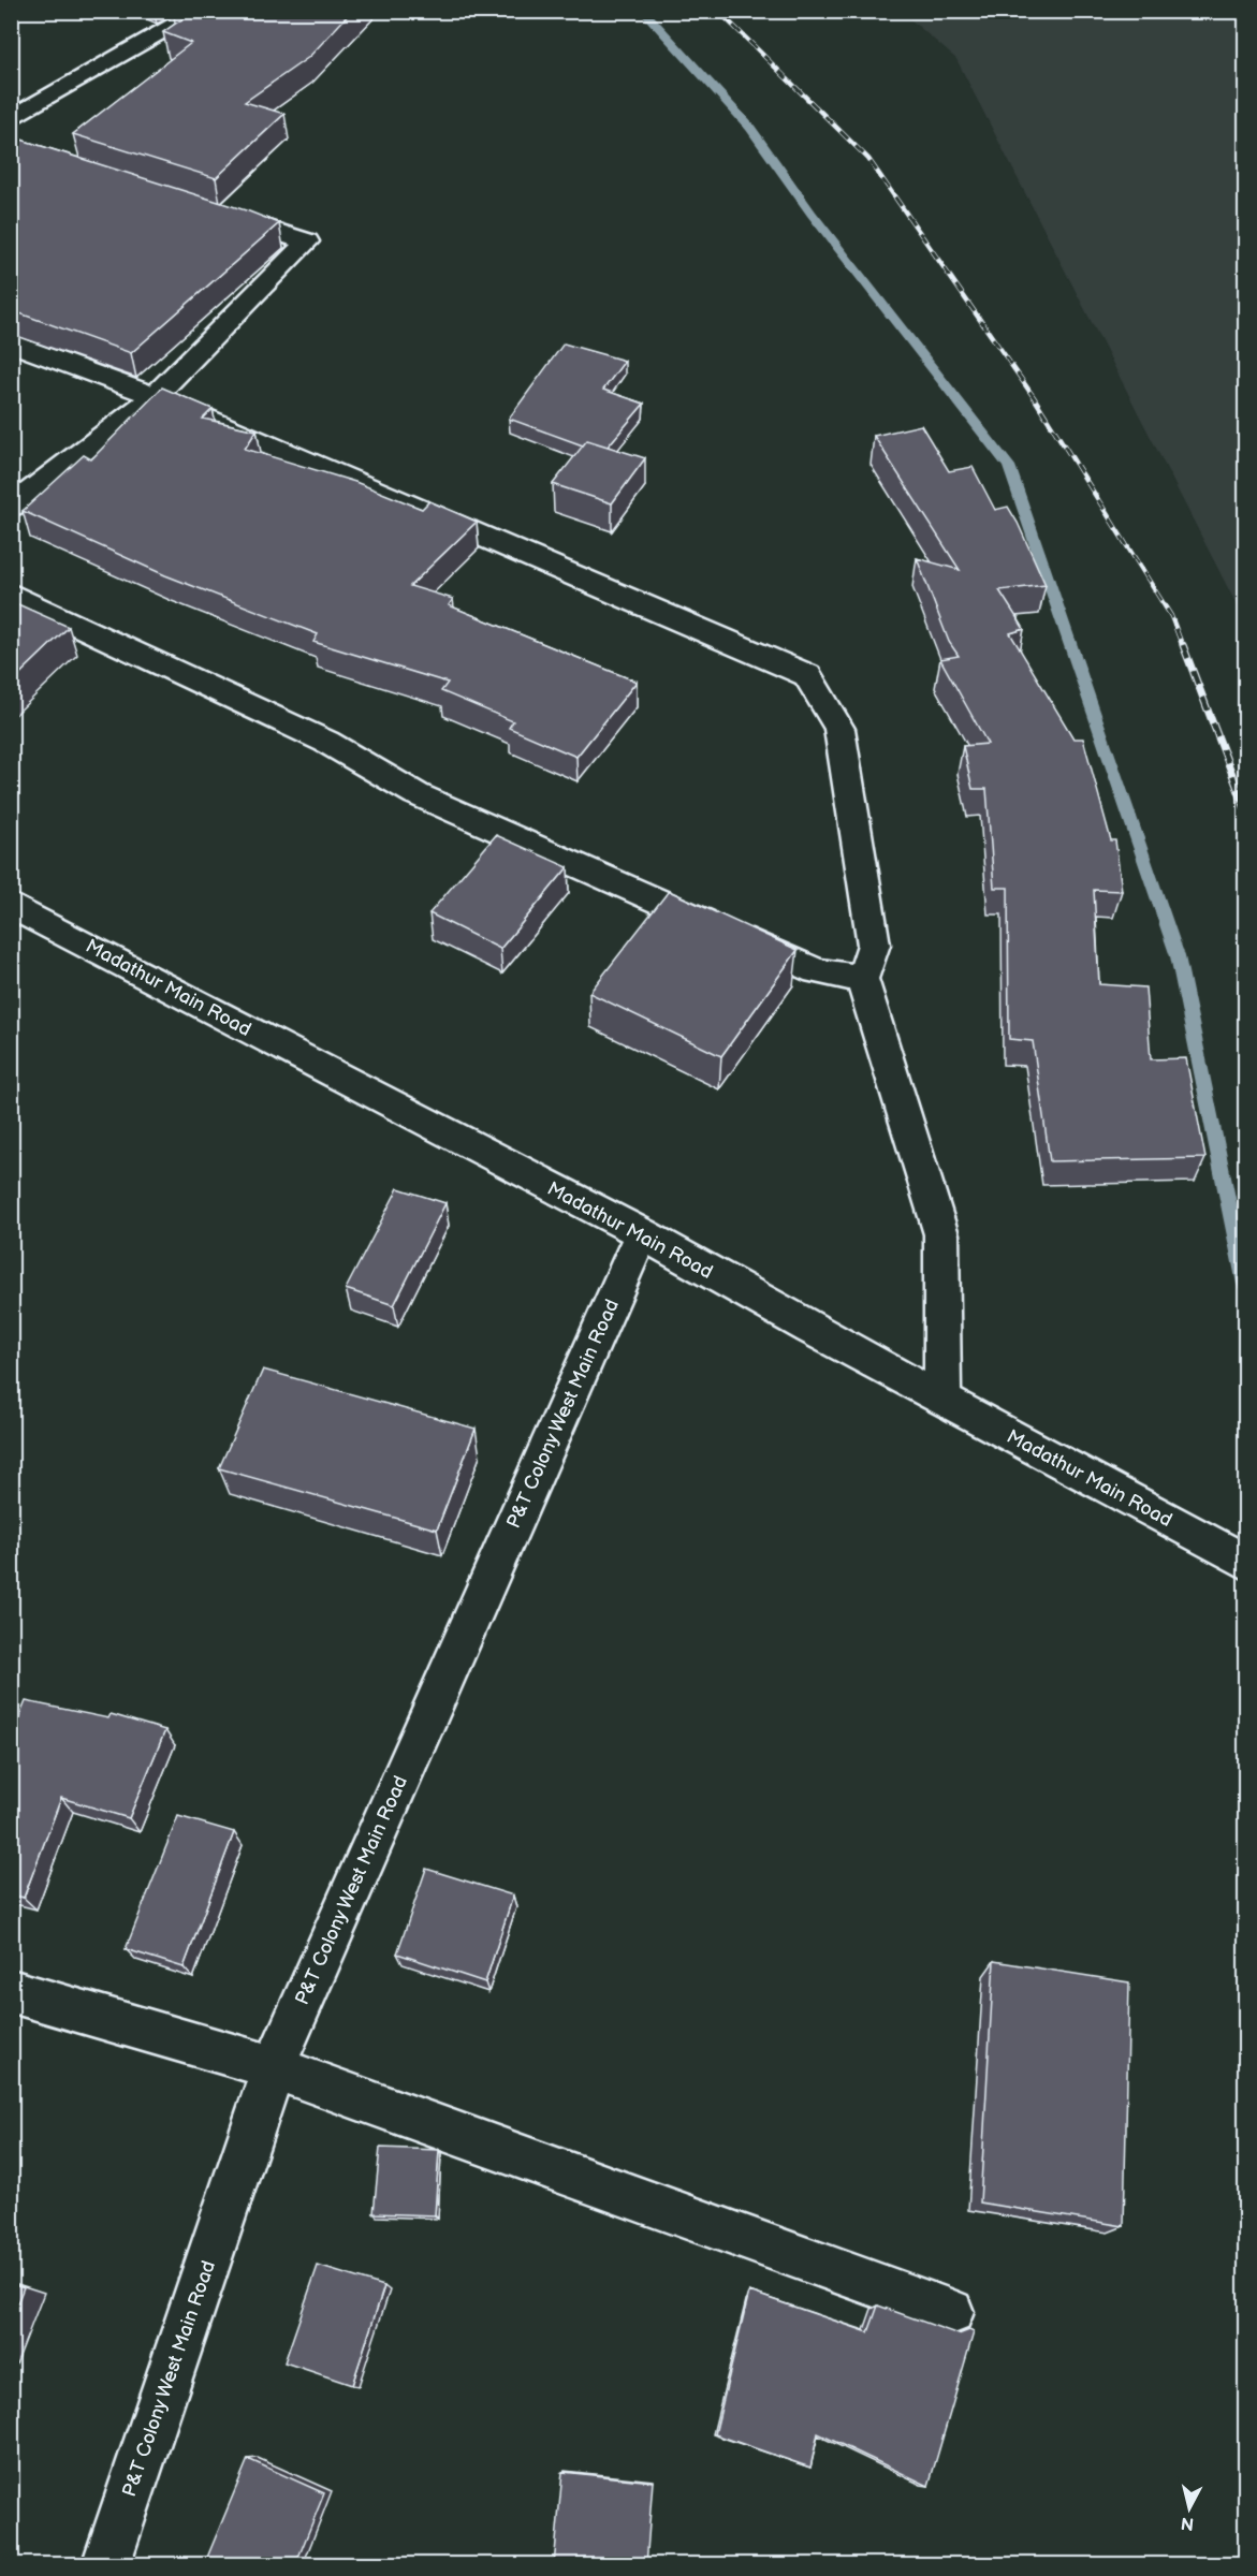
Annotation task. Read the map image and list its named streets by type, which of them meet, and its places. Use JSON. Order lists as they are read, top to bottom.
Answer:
{
  "streets": {
    "street": ["Madathur Main Road", "P&T Colony West Main Road"]
  },
  "crossings": [
    ["Madathur Main Road", "P&T Colony West Main Road"]
  ],
  "north": "bottom"
}
